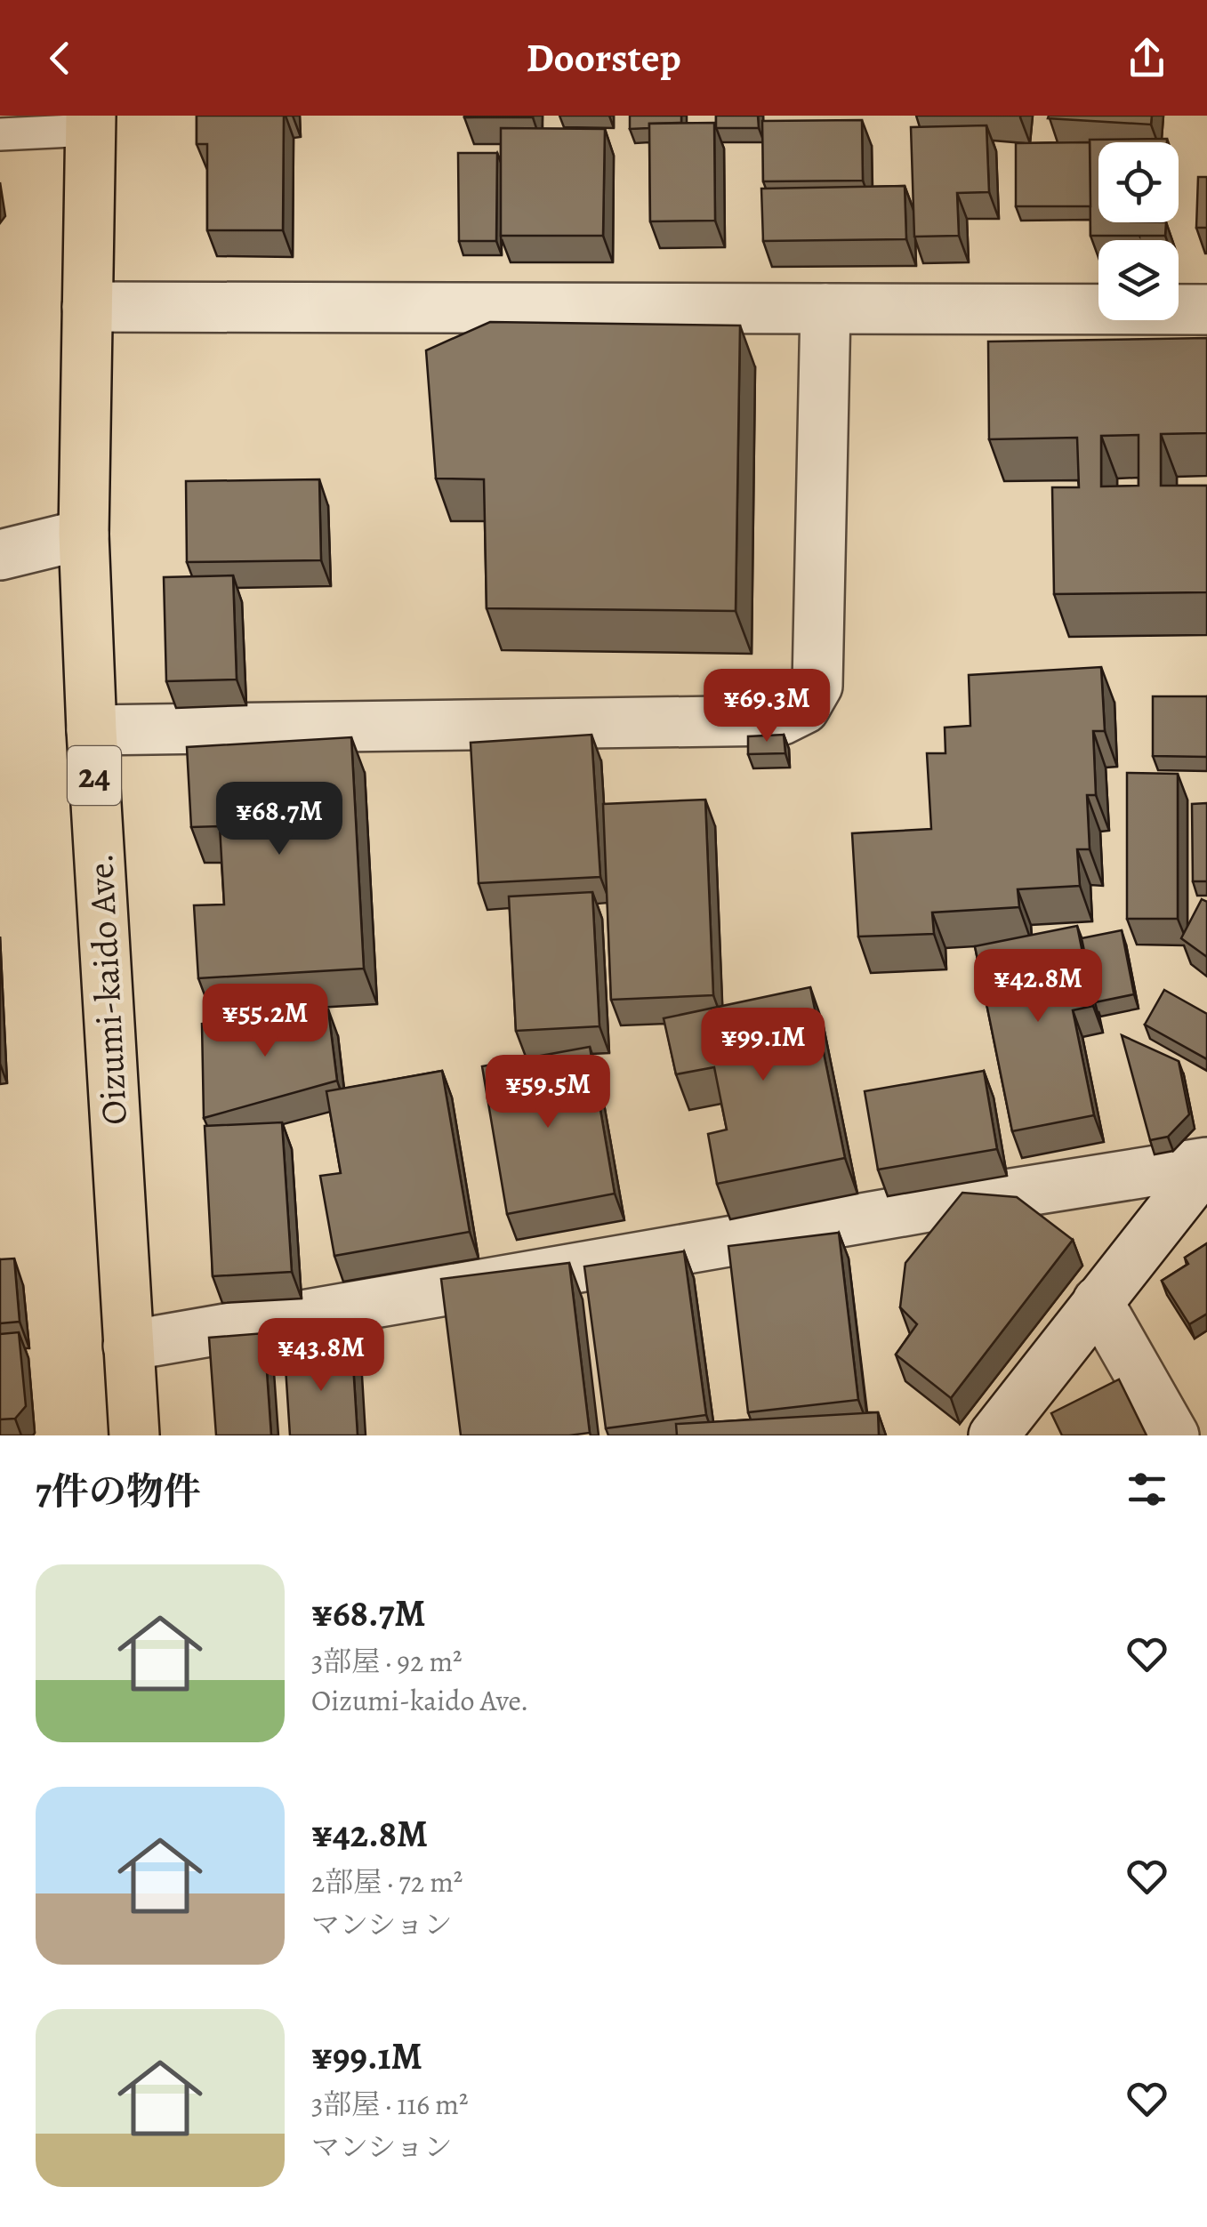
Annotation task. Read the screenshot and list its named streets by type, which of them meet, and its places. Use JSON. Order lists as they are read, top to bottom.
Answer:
{
  "streets": {
    "main road": ["24", "Oizumi-kaido Ave."]
  },
  "page": {
    "header": "Doorstep",
    "price": [
      "¥69.3M",
      "¥68.7M",
      "¥42.8M",
      "¥55.2M",
      "¥99.1M",
      "¥59.5M",
      "¥43.8M"
    ],
    "heading": "7件の物件",
    "list": [
      {
        "name": "¥68.7M",
        "note": "3部屋 · 92 m² · Oizumi-kaido Ave."
      },
      {
        "name": "¥42.8M",
        "note": "2部屋 · 72 m² · マンション"
      },
      {
        "name": "¥99.1M",
        "note": "3部屋 · 116 m² · マンション"
      }
    ]
  }
}
